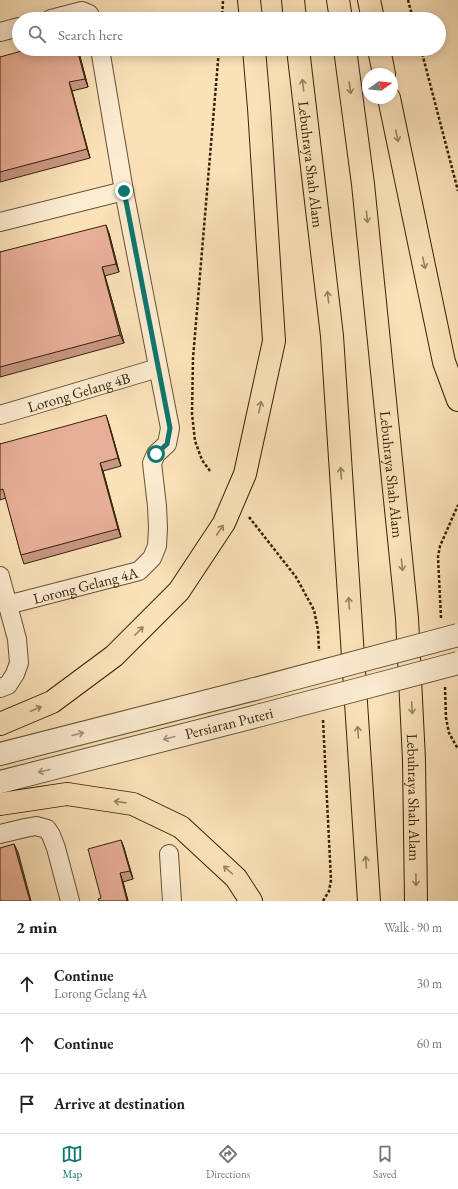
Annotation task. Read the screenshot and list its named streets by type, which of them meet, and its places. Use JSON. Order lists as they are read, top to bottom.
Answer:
{
  "streets": {
    "highway": ["Lebuhraya Shah Alam"],
    "street": ["Lorong Gelang 4B", "Lorong Gelang 4A", "Persiaran Puteri"]
  },
  "crossings": [
    ["Lorong Gelang 4B", "Lorong Gelang 4A"]
  ],
  "north": "right",
  "page": {
    "search": "Search here",
    "heading": ["2 min", "Walk · 90 m"],
    "list": [
      ["Continue", "Lorong Gelang 4A", "30 m"],
      ["Continue", "60 m"],
      "Arrive at destination"
    ],
    "nav": ["Map", "Directions", "Saved"]
  }
}
